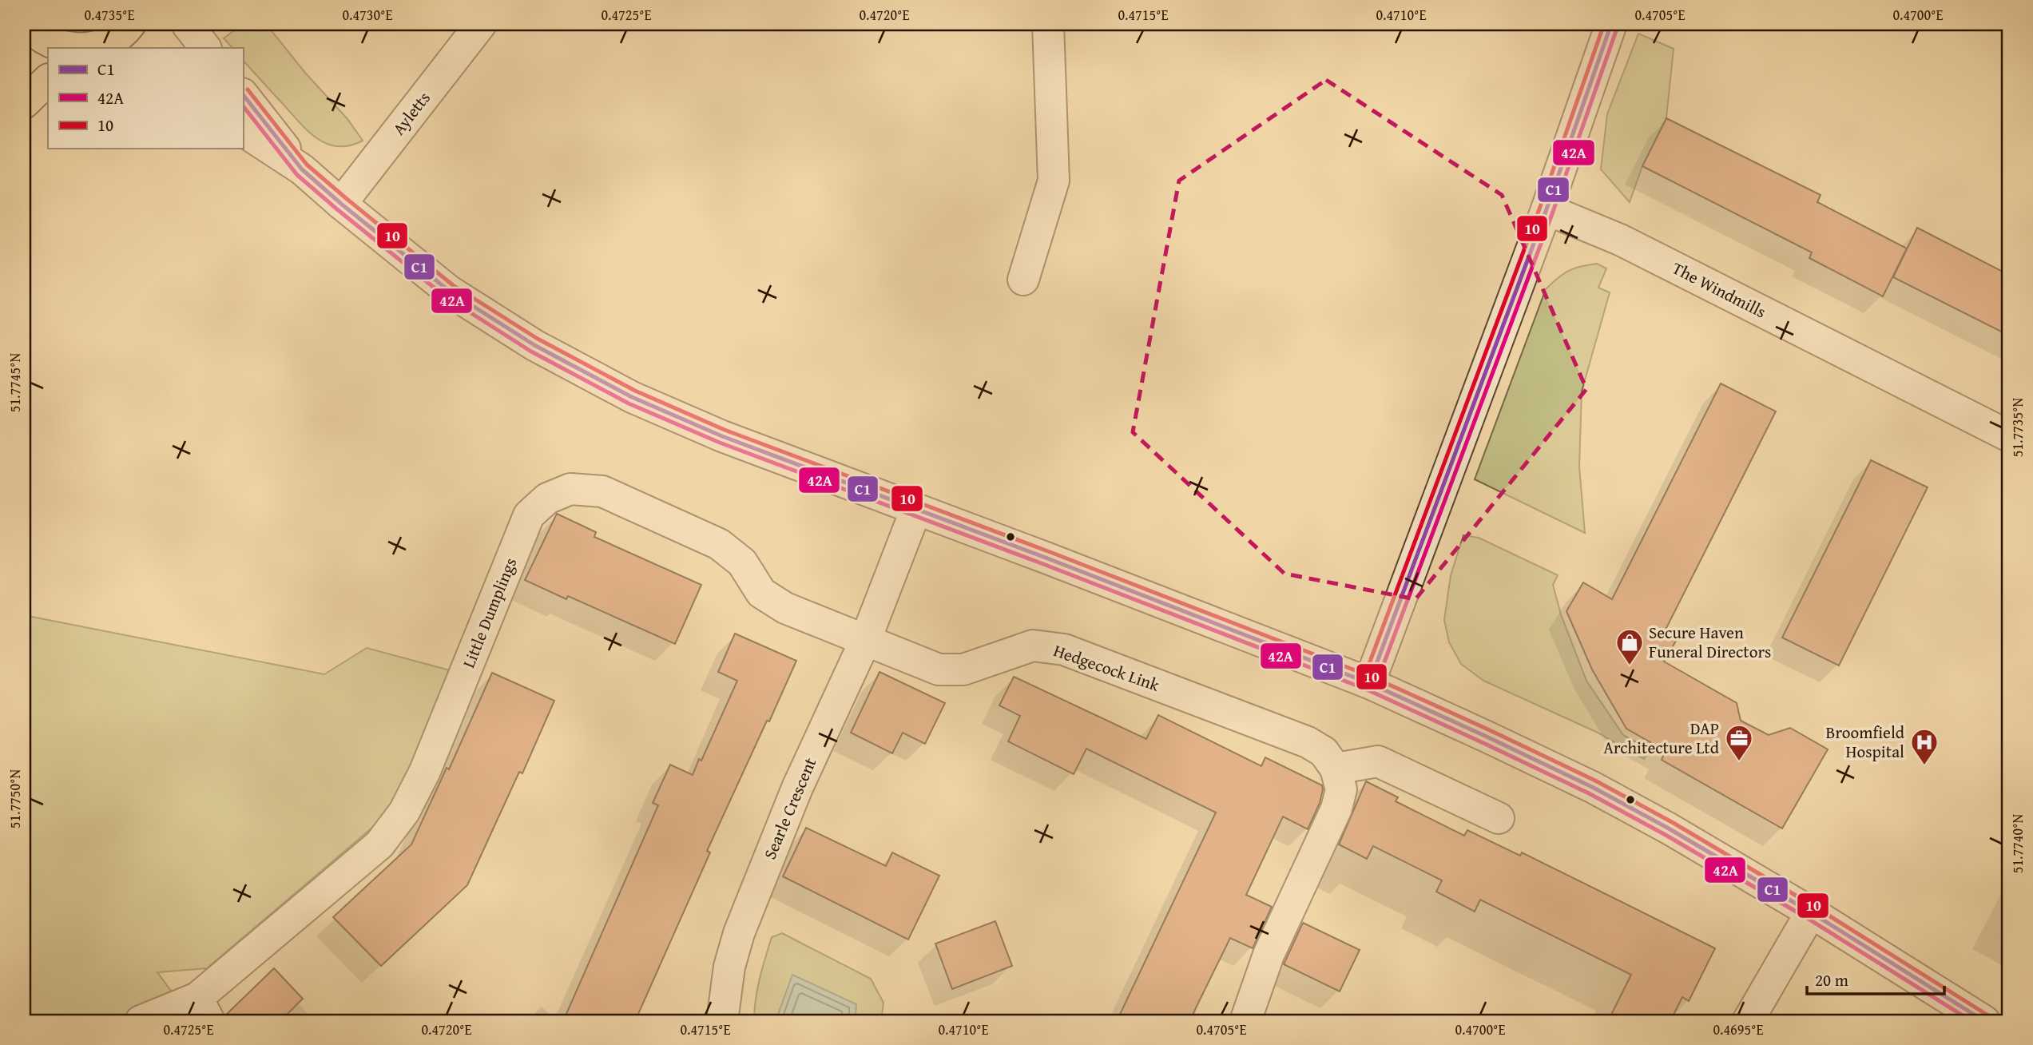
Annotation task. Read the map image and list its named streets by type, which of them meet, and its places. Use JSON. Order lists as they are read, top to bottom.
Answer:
{
  "streets": {
    "street": [
      "Ayletts",
      "The Windmills",
      "Little Dumplings",
      "Hedgecock Link",
      "Searle Crescent"
    ]
  },
  "crossings": [
    ["Little Dumplings", "Hedgecock Link"],
    ["Little Dumplings", "Searle Crescent"],
    ["Hedgecock Link", "Searle Crescent"]
  ],
  "places": {
    "shop": ["Secure Haven Funeral Directors"],
    "office": ["DAP Architecture Ltd"],
    "hospital": ["Broomfield Hospital"]
  },
  "lines": ["transit line C1", "transit line 10", "transit line 42A"],
  "legend": ["C1", "42A", "10"],
  "scale_bar": "20 m",
  "coordinates": [
    "0.4735°E",
    "0.4730°E",
    "0.4725°E",
    "0.4720°E",
    "0.4715°E",
    "0.4710°E",
    "0.4705°E",
    "0.4700°E",
    "51.7745°N",
    "51.7735°N",
    "51.7750°N",
    "51.7740°N",
    "0.4695°E"
  ]
}
